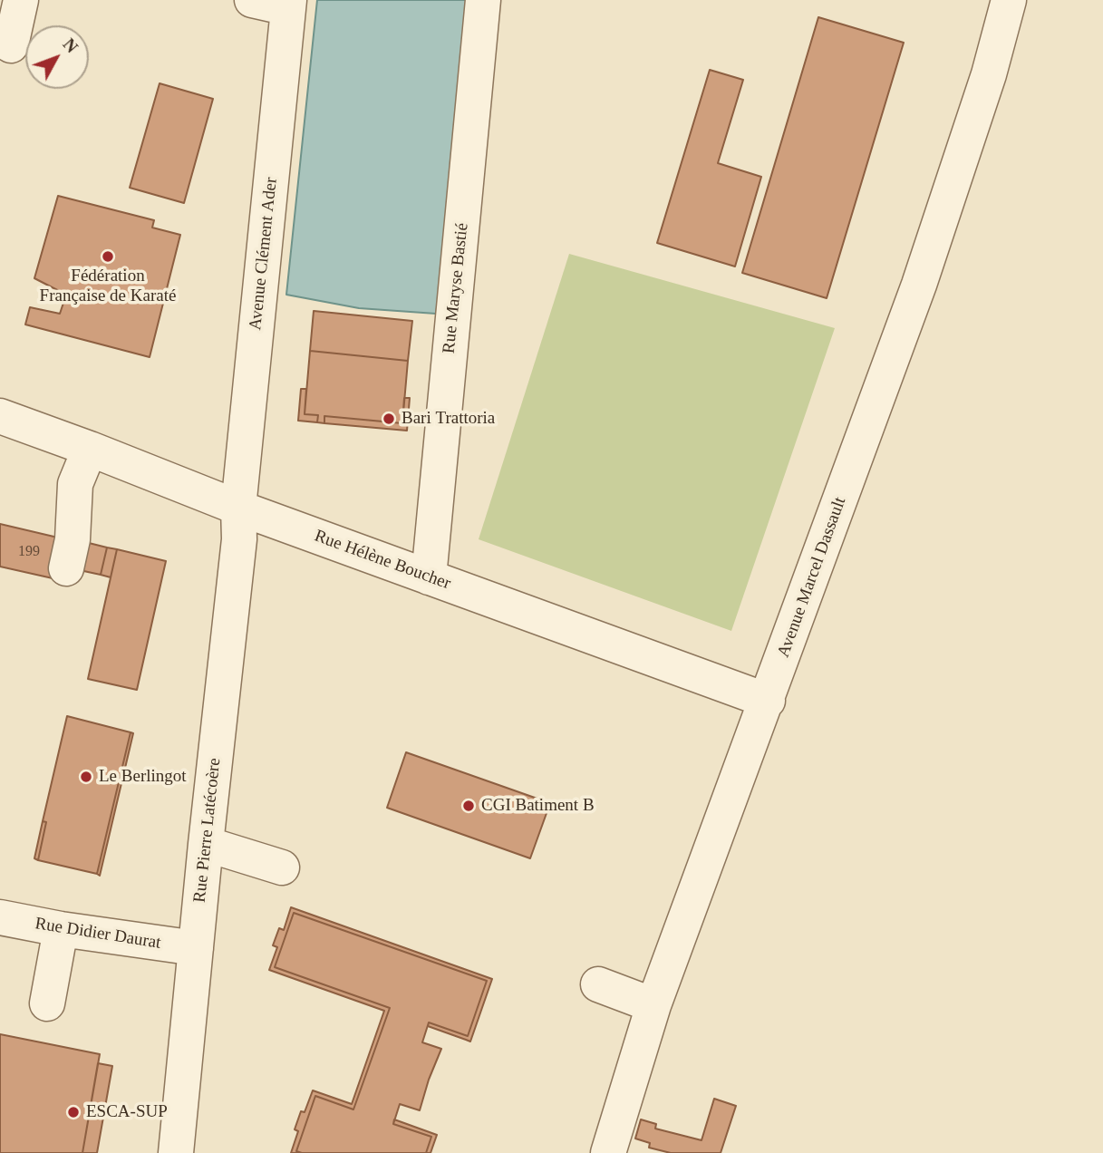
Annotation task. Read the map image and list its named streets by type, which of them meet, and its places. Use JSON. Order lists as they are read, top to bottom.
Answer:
{
  "streets": {
    "street": [
      "Avenue Clément Ader",
      "Rue Maryse Bastié",
      "Rue Hélène Boucher",
      "Avenue Marcel Dassault",
      "Rue Pierre Latécoère",
      "Rue Didier Daurat"
    ]
  },
  "crossings": [
    ["Avenue Clément Ader", "Rue Hélène Boucher"],
    ["Avenue Clément Ader", "Rue Pierre Latécoère"],
    ["Rue Maryse Bastié", "Rue Hélène Boucher"],
    ["Rue Hélène Boucher", "Avenue Marcel Dassault"],
    ["Rue Hélène Boucher", "Rue Pierre Latécoère"],
    ["Rue Pierre Latécoère", "Rue Didier Daurat"]
  ],
  "places": [
    "Fédération Française de Karaté",
    "Bari Trattoria",
    "Le Berlingot",
    "CGI Batiment B",
    "ESCA-SUP"
  ],
  "house_numbers": ["199"],
  "north": "top right"
}
